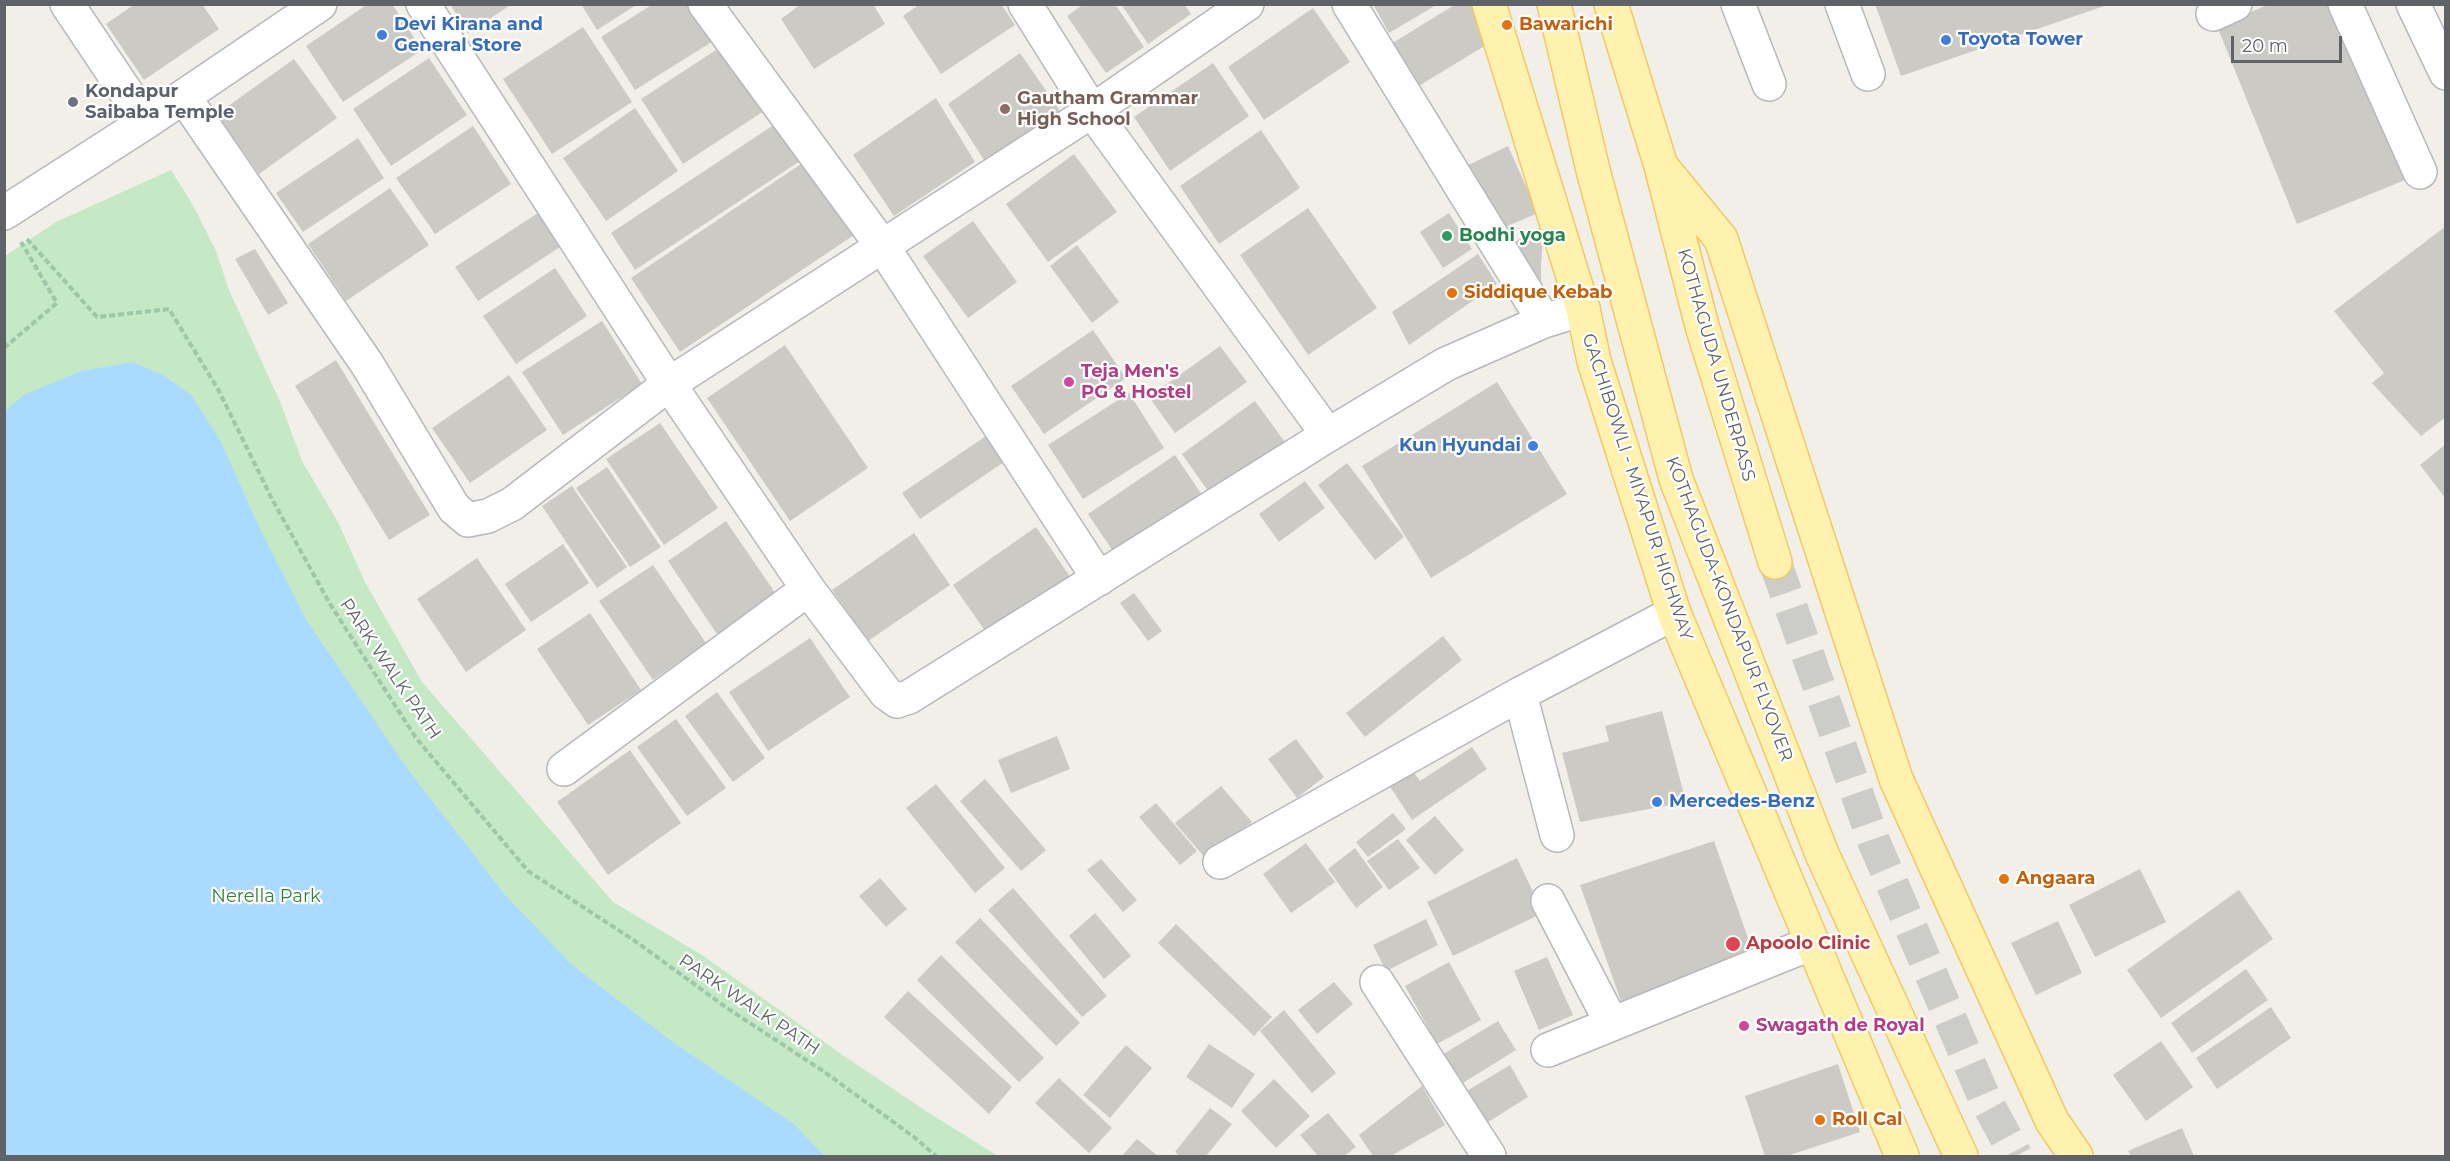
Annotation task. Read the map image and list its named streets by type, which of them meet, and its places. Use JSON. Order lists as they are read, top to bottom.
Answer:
{
  "streets": {
    "main road": ["KOTHAGUDA UNDERPASS", "GACHIBOWLI - MIYAPUR HIGHWAY", "KOTHAGUDA-KONDAPUR FLYOVER"],
    "path": ["PARK WALK PATH"]
  },
  "parks": ["Nerella Park"],
  "places": [
    "Bawarichi",
    "Devi Kirana and General Store",
    "Toyota Tower",
    "Kondapur Saibaba Temple",
    "Gautham Grammar High School",
    "Bodhi yoga",
    "Siddique Kebab",
    "Teja Men's PG & Hostel",
    "Kun Hyundai",
    "Mercedes-Benz",
    "Angaara",
    "Apoolo Clinic",
    "Swagath de Royal",
    "Roll Cal"
  ],
  "scale_bar": "20 m"
}
